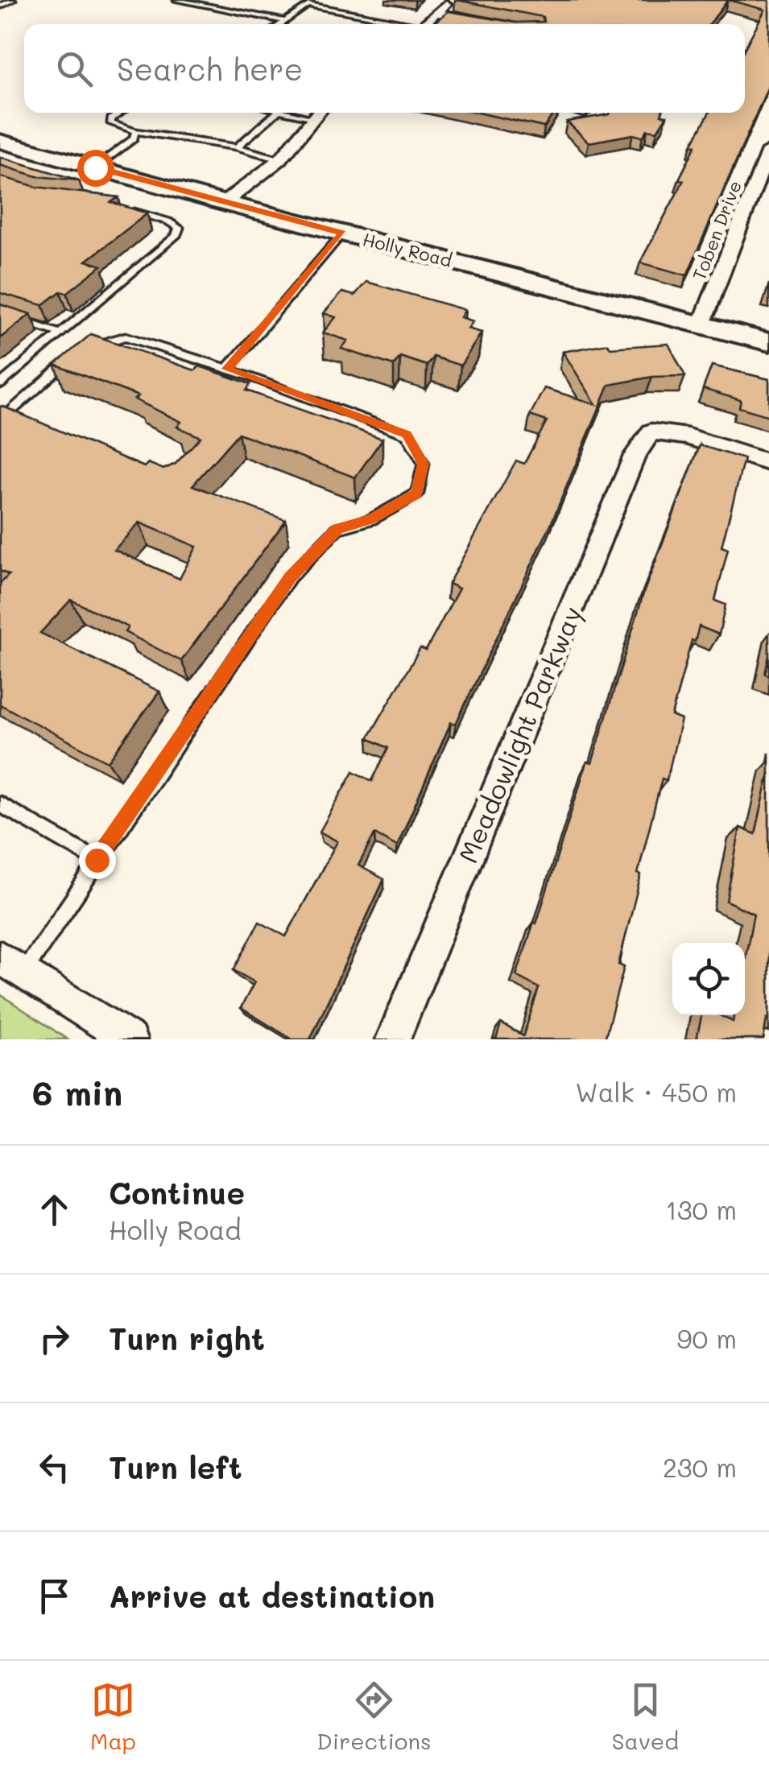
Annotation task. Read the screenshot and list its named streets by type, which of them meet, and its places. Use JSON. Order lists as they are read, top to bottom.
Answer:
{
  "streets": {
    "main road": ["Holly Road"],
    "street": ["Toben Drive", "Meadowlight Parkway"]
  },
  "crossings": [
    ["Toben Drive", "Holly Road"]
  ],
  "page": {
    "search": "Search here",
    "heading": ["6 min", "Walk · 450 m"],
    "list": [
      ["Continue", "Holly Road", "130 m"],
      ["Turn right", "90 m"],
      ["Turn left", "230 m"],
      "Arrive at destination"
    ],
    "nav": ["Map", "Directions", "Saved"]
  }
}
